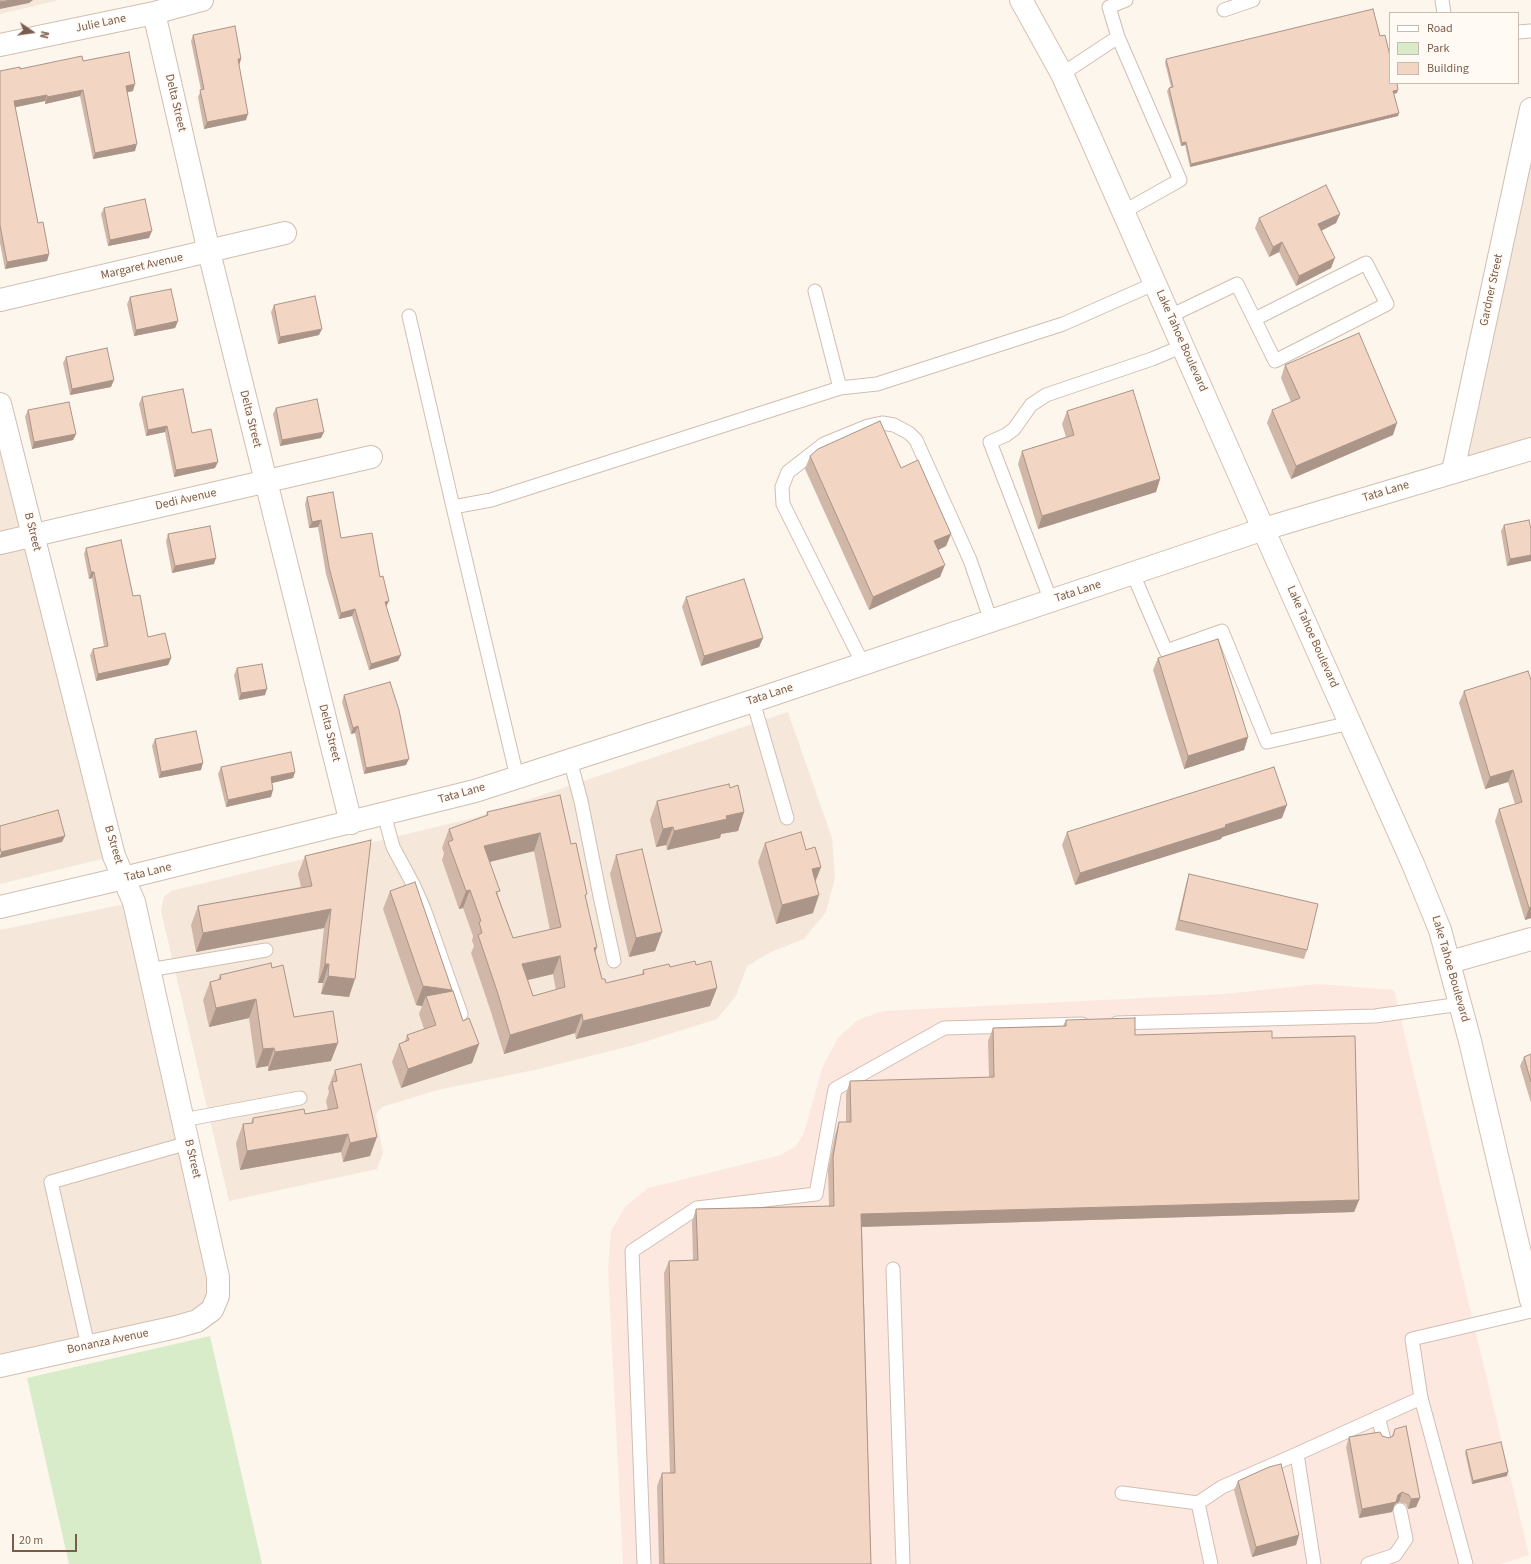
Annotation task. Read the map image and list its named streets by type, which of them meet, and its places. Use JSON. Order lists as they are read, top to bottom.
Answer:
{
  "streets": {
    "street": [
      "Julie Lane",
      "Delta Street",
      "Margaret Avenue",
      "Gardner Street",
      "Lake Tahoe Boulevard",
      "Tata Lane",
      "Dedi Avenue",
      "B Street",
      "Bonanza Avenue"
    ]
  },
  "crossings": [
    ["Julie Lane", "Delta Street"],
    ["Delta Street", "Margaret Avenue"],
    ["Delta Street", "Tata Lane"],
    ["Delta Street", "Dedi Avenue"],
    ["Gardner Street", "Tata Lane"],
    ["Lake Tahoe Boulevard", "Tata Lane"],
    ["Tata Lane", "B Street"],
    ["Dedi Avenue", "B Street"],
    ["B Street", "Bonanza Avenue"]
  ],
  "legend": ["Road", "Park", "Building"],
  "scale_bar": "20 m",
  "north": "right"
}
